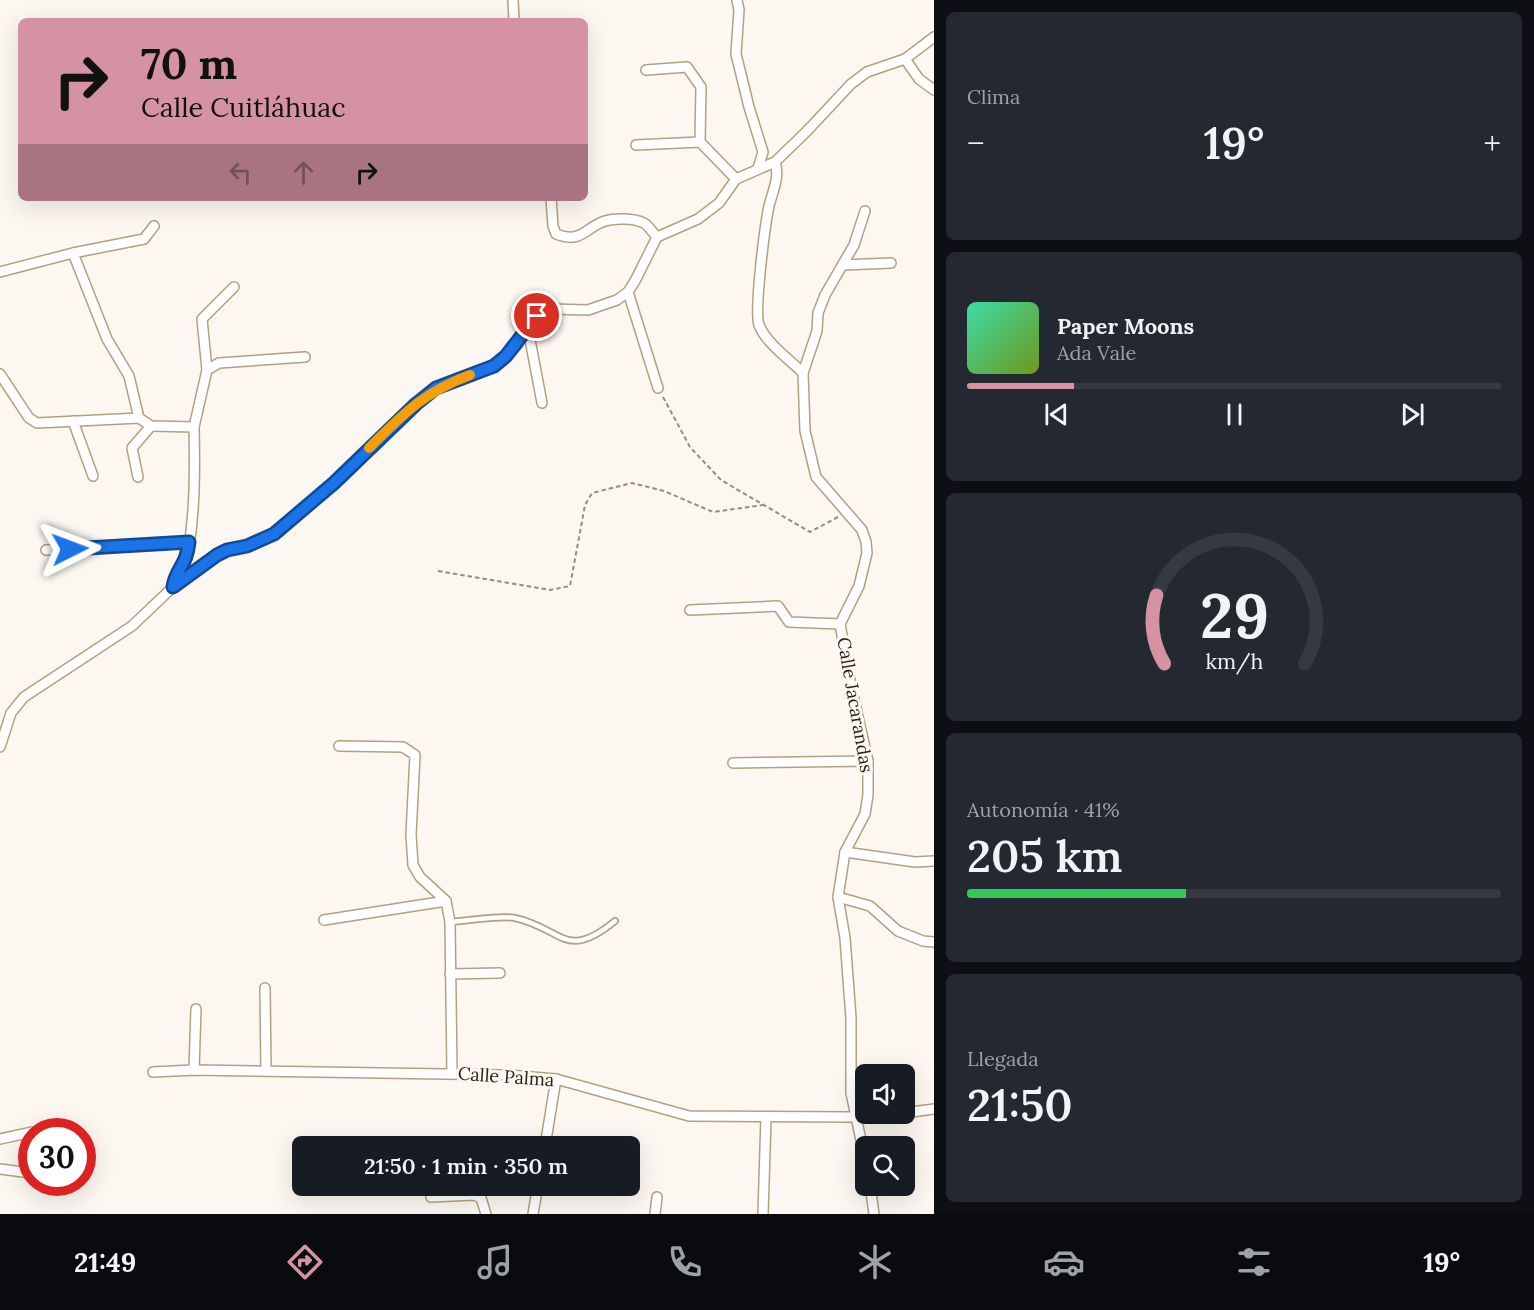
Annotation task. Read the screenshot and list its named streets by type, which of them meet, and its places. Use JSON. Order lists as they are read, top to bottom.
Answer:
{
  "streets": {
    "street": ["Calle Jacarandas", "Calle Palma"]
  },
  "crossings": [
    ["Calle Jacarandas", "Calle Palma"]
  ],
  "page": {
    "tile": [
      "Clima",
      ["Autonomía · 41%", "205 km"],
      ["Llegada", "21:50"]
    ],
    "turn": ["70 m", "Calle Cuitláhuac"],
    "heat": ["−", "19°", "+"],
    "song": ["Paper Moons", "Ada Vale"],
    "limit": "30",
    "trip": "21:50 · 1 min · 350 m",
    "tabs": ["21:49", "19°"],
    "gauge": ["29", "km/h"]
  }
}
